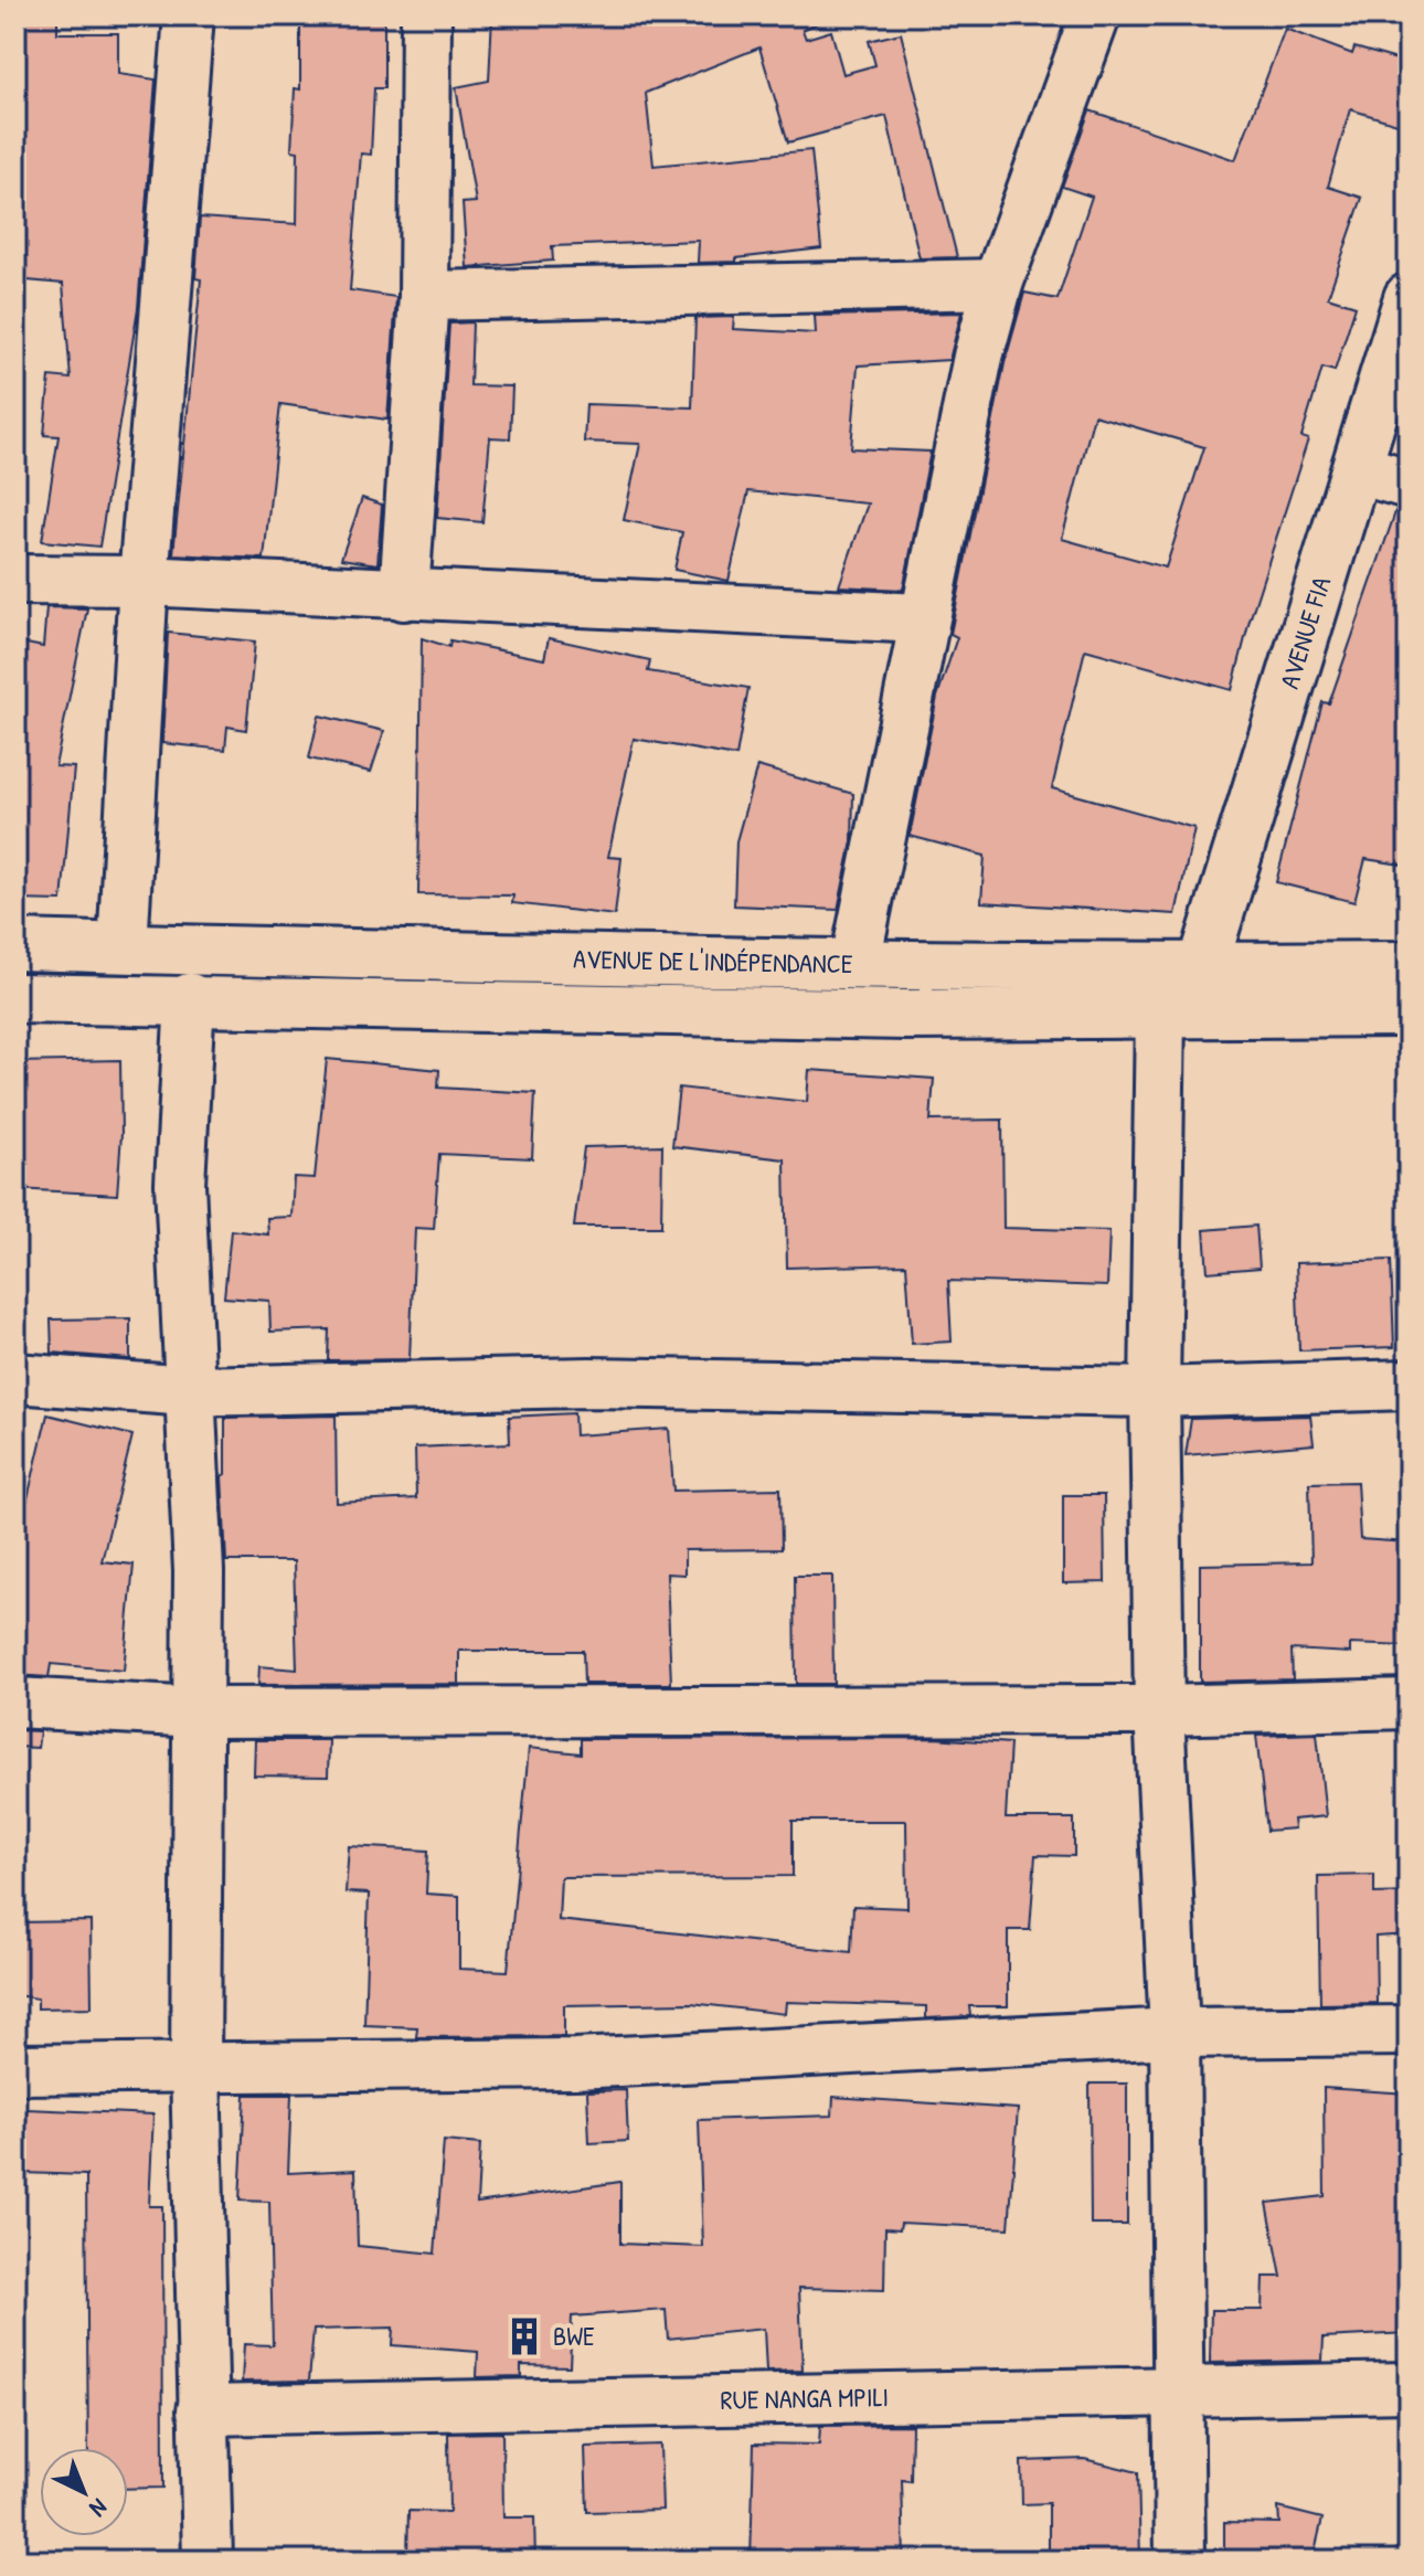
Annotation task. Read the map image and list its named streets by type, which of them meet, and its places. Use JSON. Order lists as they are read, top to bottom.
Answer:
{
  "streets": {
    "street": ["AVENUE FIA", "AVENUE DE L'INDÉPENDANCE", "RUE NANGA MPILI"]
  },
  "crossings": [
    ["AVENUE FIA", "AVENUE DE L'INDÉPENDANCE"]
  ],
  "places": {
    "building": ["BWE"]
  },
  "north": "bottom right"
}
